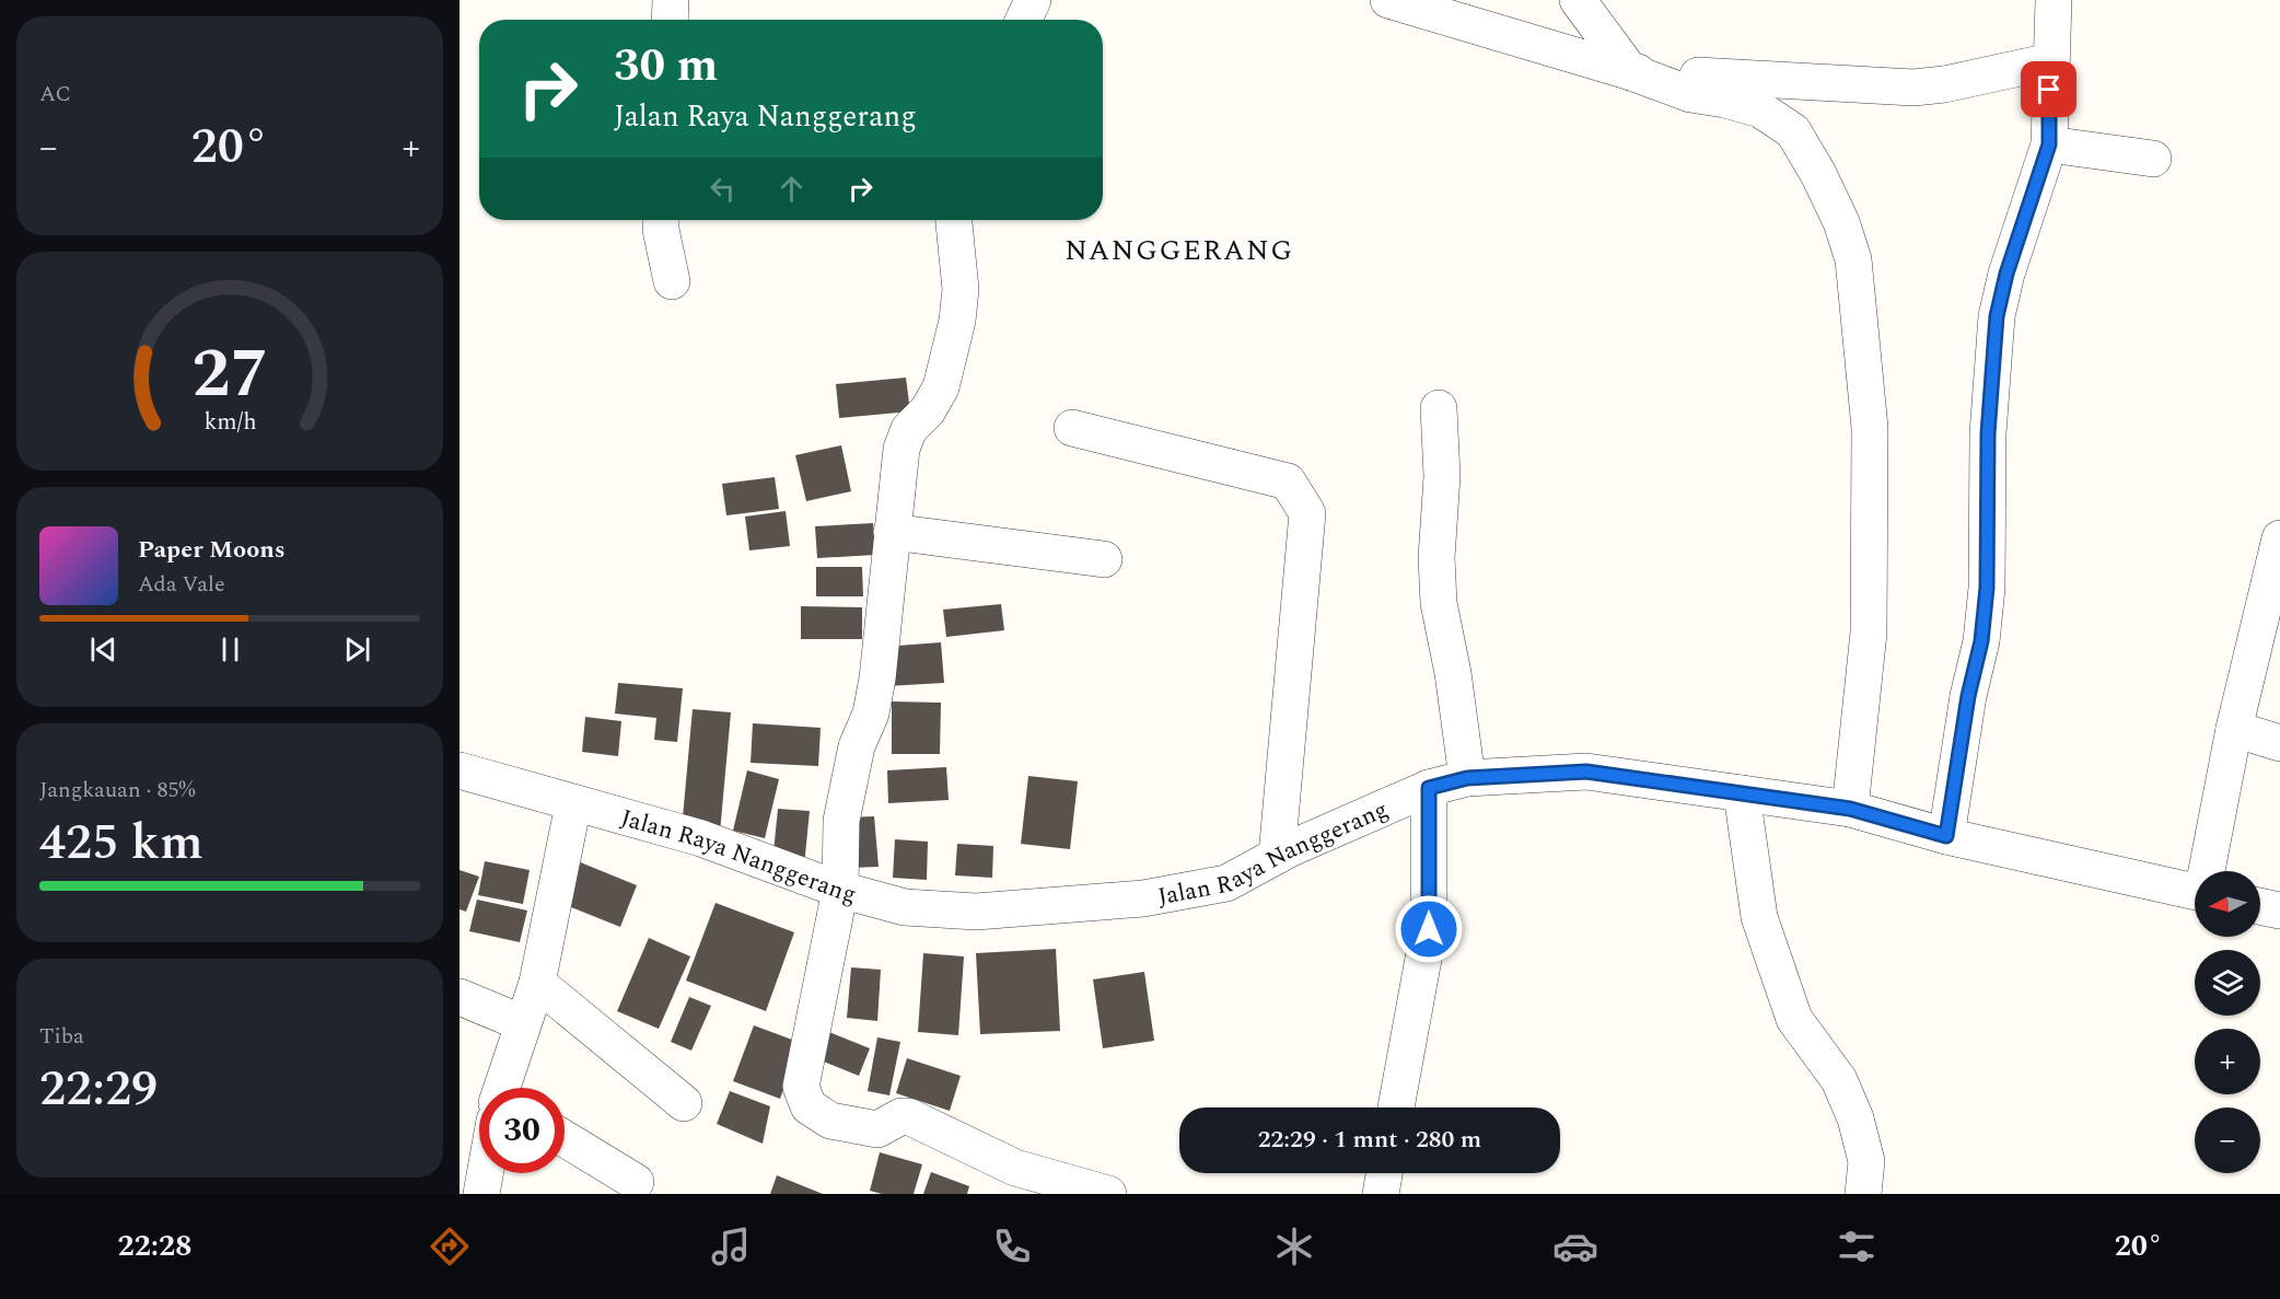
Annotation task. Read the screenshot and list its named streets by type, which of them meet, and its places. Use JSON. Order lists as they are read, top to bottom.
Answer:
{
  "streets": {
    "street": ["Jalan Raya Nanggerang"]
  },
  "districts": ["NANGGERANG"],
  "north": "left",
  "page": {
    "tile": [
      "AC",
      ["Jangkauan · 85%", "425 km"],
      ["Tiba", "22:29"]
    ],
    "turn": ["30 m", "Jalan Raya Nanggerang"],
    "heat": ["−", "20°", "+"],
    "song": ["Paper Moons", "Ada Vale"],
    "map_buttons": ["+", "−"],
    "limit": "30",
    "trip": "22:29 · 1 mnt · 280 m",
    "tabs": ["22:28", "20°"],
    "gauge": ["27", "km/h"]
  }
}
